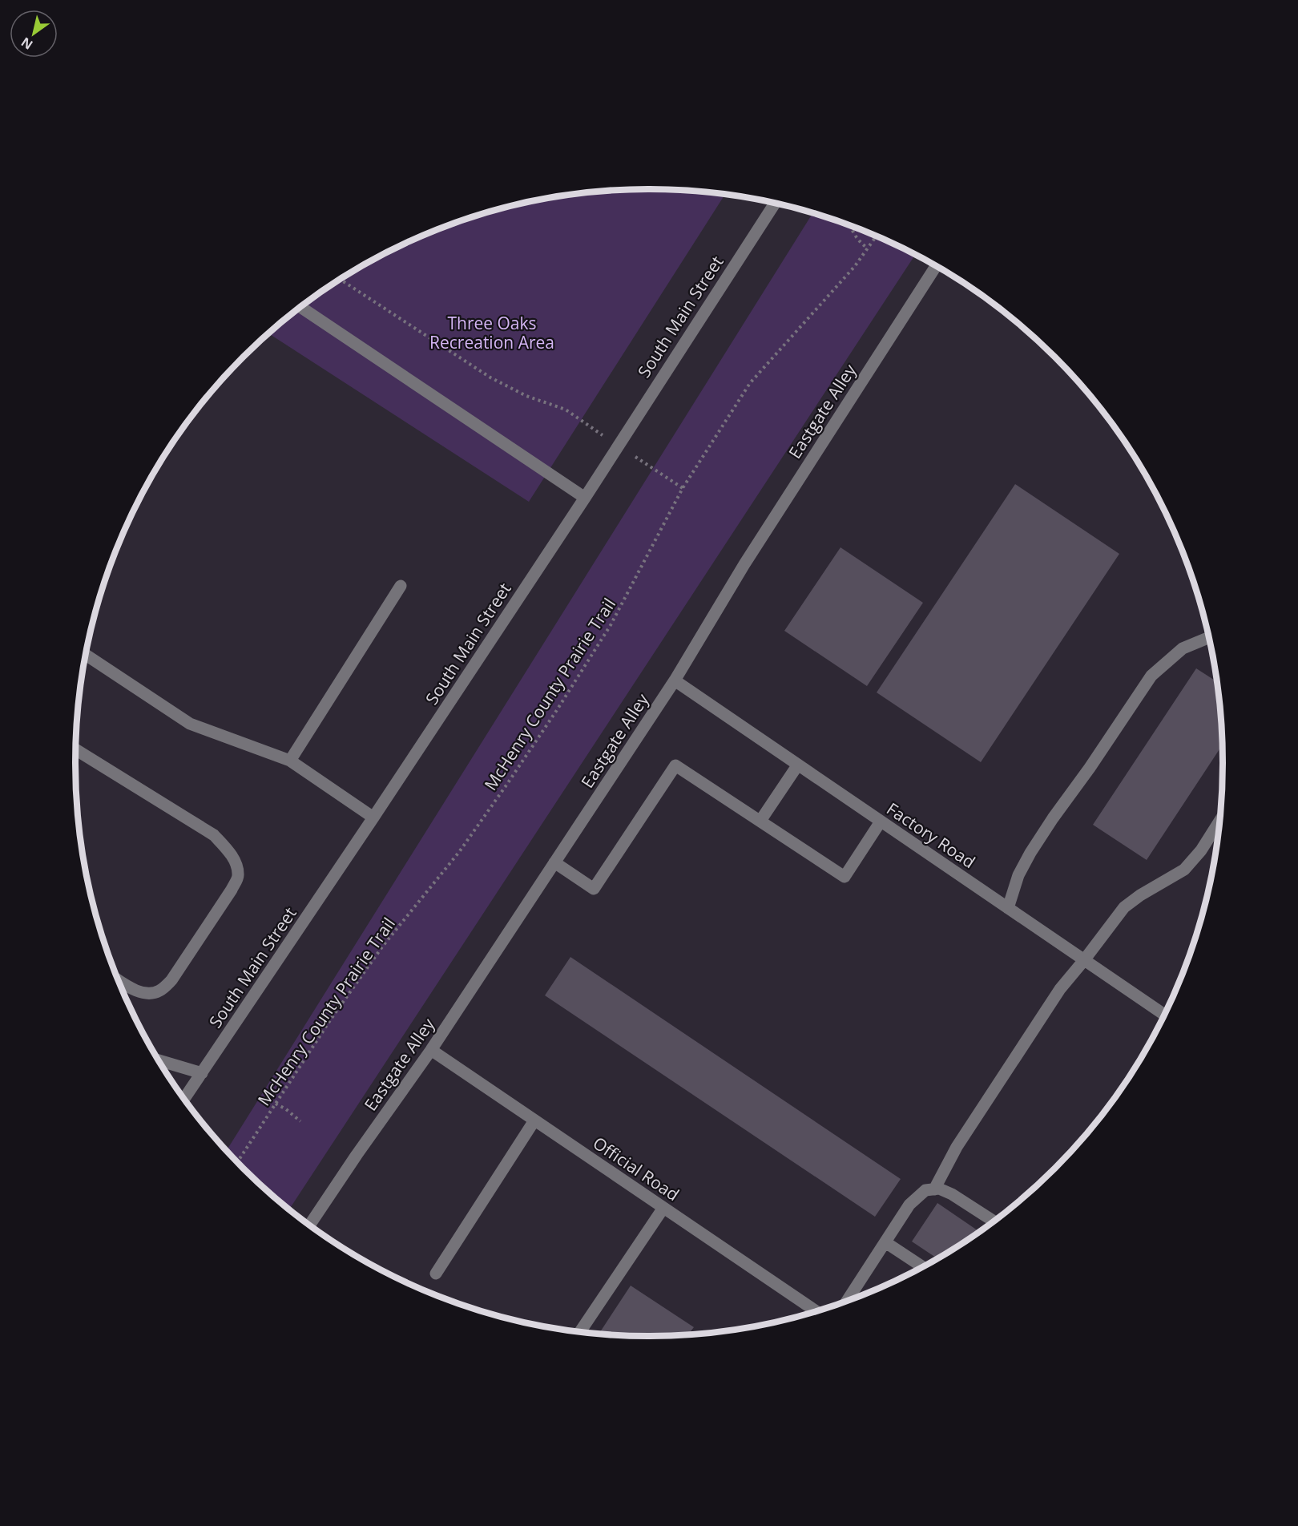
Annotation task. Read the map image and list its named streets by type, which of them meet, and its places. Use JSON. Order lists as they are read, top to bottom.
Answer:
{
  "streets": {
    "street": [
      "South Main Street",
      "Eastgate Alley",
      "Factory Road",
      "Official Road"
    ],
    "path": ["McHenry County Prairie Trail"]
  },
  "crossings": [
    ["Eastgate Alley", "Factory Road"],
    ["Eastgate Alley", "Official Road"]
  ],
  "parks": ["Three Oaks Recreation Area"],
  "north": "bottom left"
}
